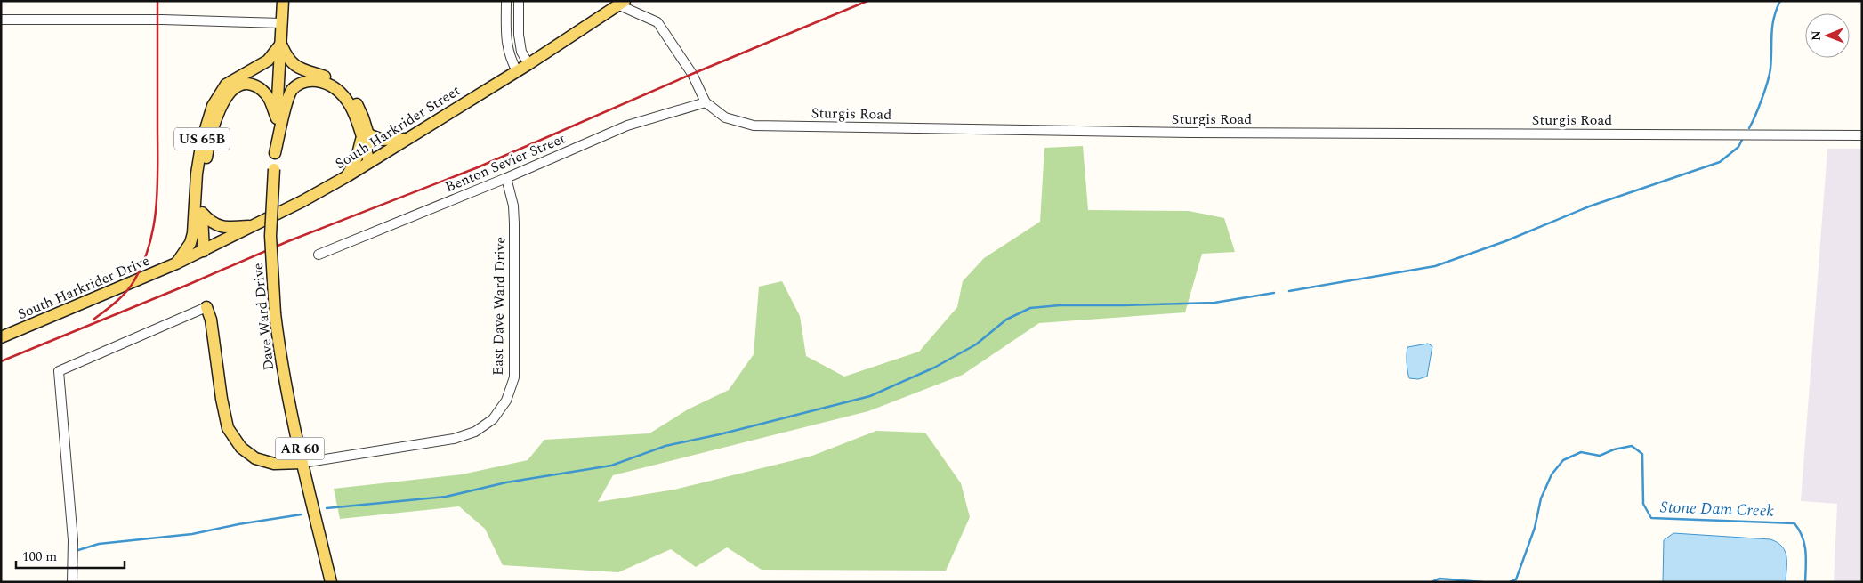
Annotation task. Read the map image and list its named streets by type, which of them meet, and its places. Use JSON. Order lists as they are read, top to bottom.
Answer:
{
  "streets": {
    "main road": [
      "South Harkrider Street",
      "US 65B",
      "South Harkrider Drive",
      "Dave Ward Drive",
      "AR 60"
    ],
    "street": ["Sturgis Road", "Benton Sevier Street", "East Dave Ward Drive"]
  },
  "crossings": [
    ["Sturgis Road", "South Harkrider Street"],
    ["Sturgis Road", "Benton Sevier Street"],
    ["South Harkrider Street", "US 65B"],
    ["South Harkrider Street", "South Harkrider Drive"],
    ["US 65B", "South Harkrider Drive"],
    ["US 65B", "Dave Ward Drive"],
    ["Benton Sevier Street", "East Dave Ward Drive"],
    ["East Dave Ward Drive", "Dave Ward Drive"]
  ],
  "water": ["Stone Dam Creek"],
  "scale_bar": "100 m",
  "north": "left"
}
